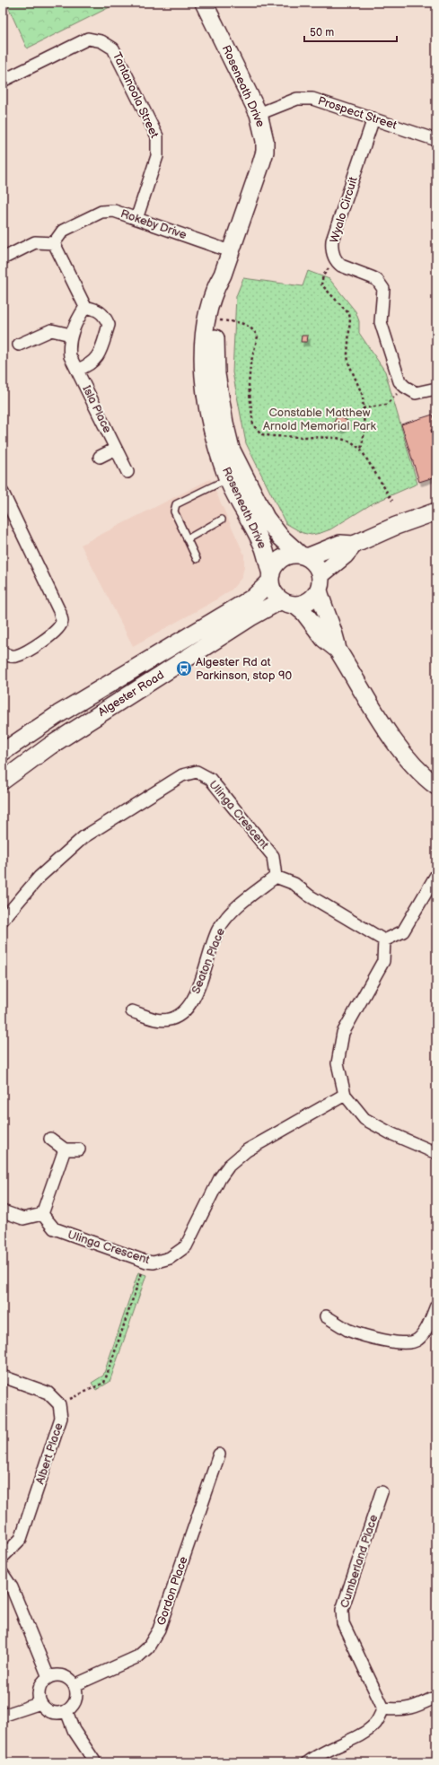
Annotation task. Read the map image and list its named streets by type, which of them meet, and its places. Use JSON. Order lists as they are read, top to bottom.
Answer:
{
  "streets": {
    "street": [
      "Roseneath Drive",
      "Tantanoola Street",
      "Prospect Street",
      "Wyalo Circuit",
      "Rokeby Drive",
      "Isla Place",
      "Algester Road",
      "Ulinga Crescent",
      "Seaton Place",
      "Albert Place",
      "Cumberland Place",
      "Gordon Place"
    ]
  },
  "crossings": [
    ["Roseneath Drive", "Prospect Street"],
    ["Roseneath Drive", "Rokeby Drive"],
    ["Roseneath Drive", "Algester Road"],
    ["Tantanoola Street", "Rokeby Drive"],
    ["Prospect Street", "Wyalo Circuit"],
    ["Ulinga Crescent", "Seaton Place"]
  ],
  "parks": ["Constable Matthew Arnold Memorial Park"],
  "places": {
    "bus stop": ["Algester Rd at Parkinson, stop 90"]
  },
  "scale_bar": "50 m"
}
